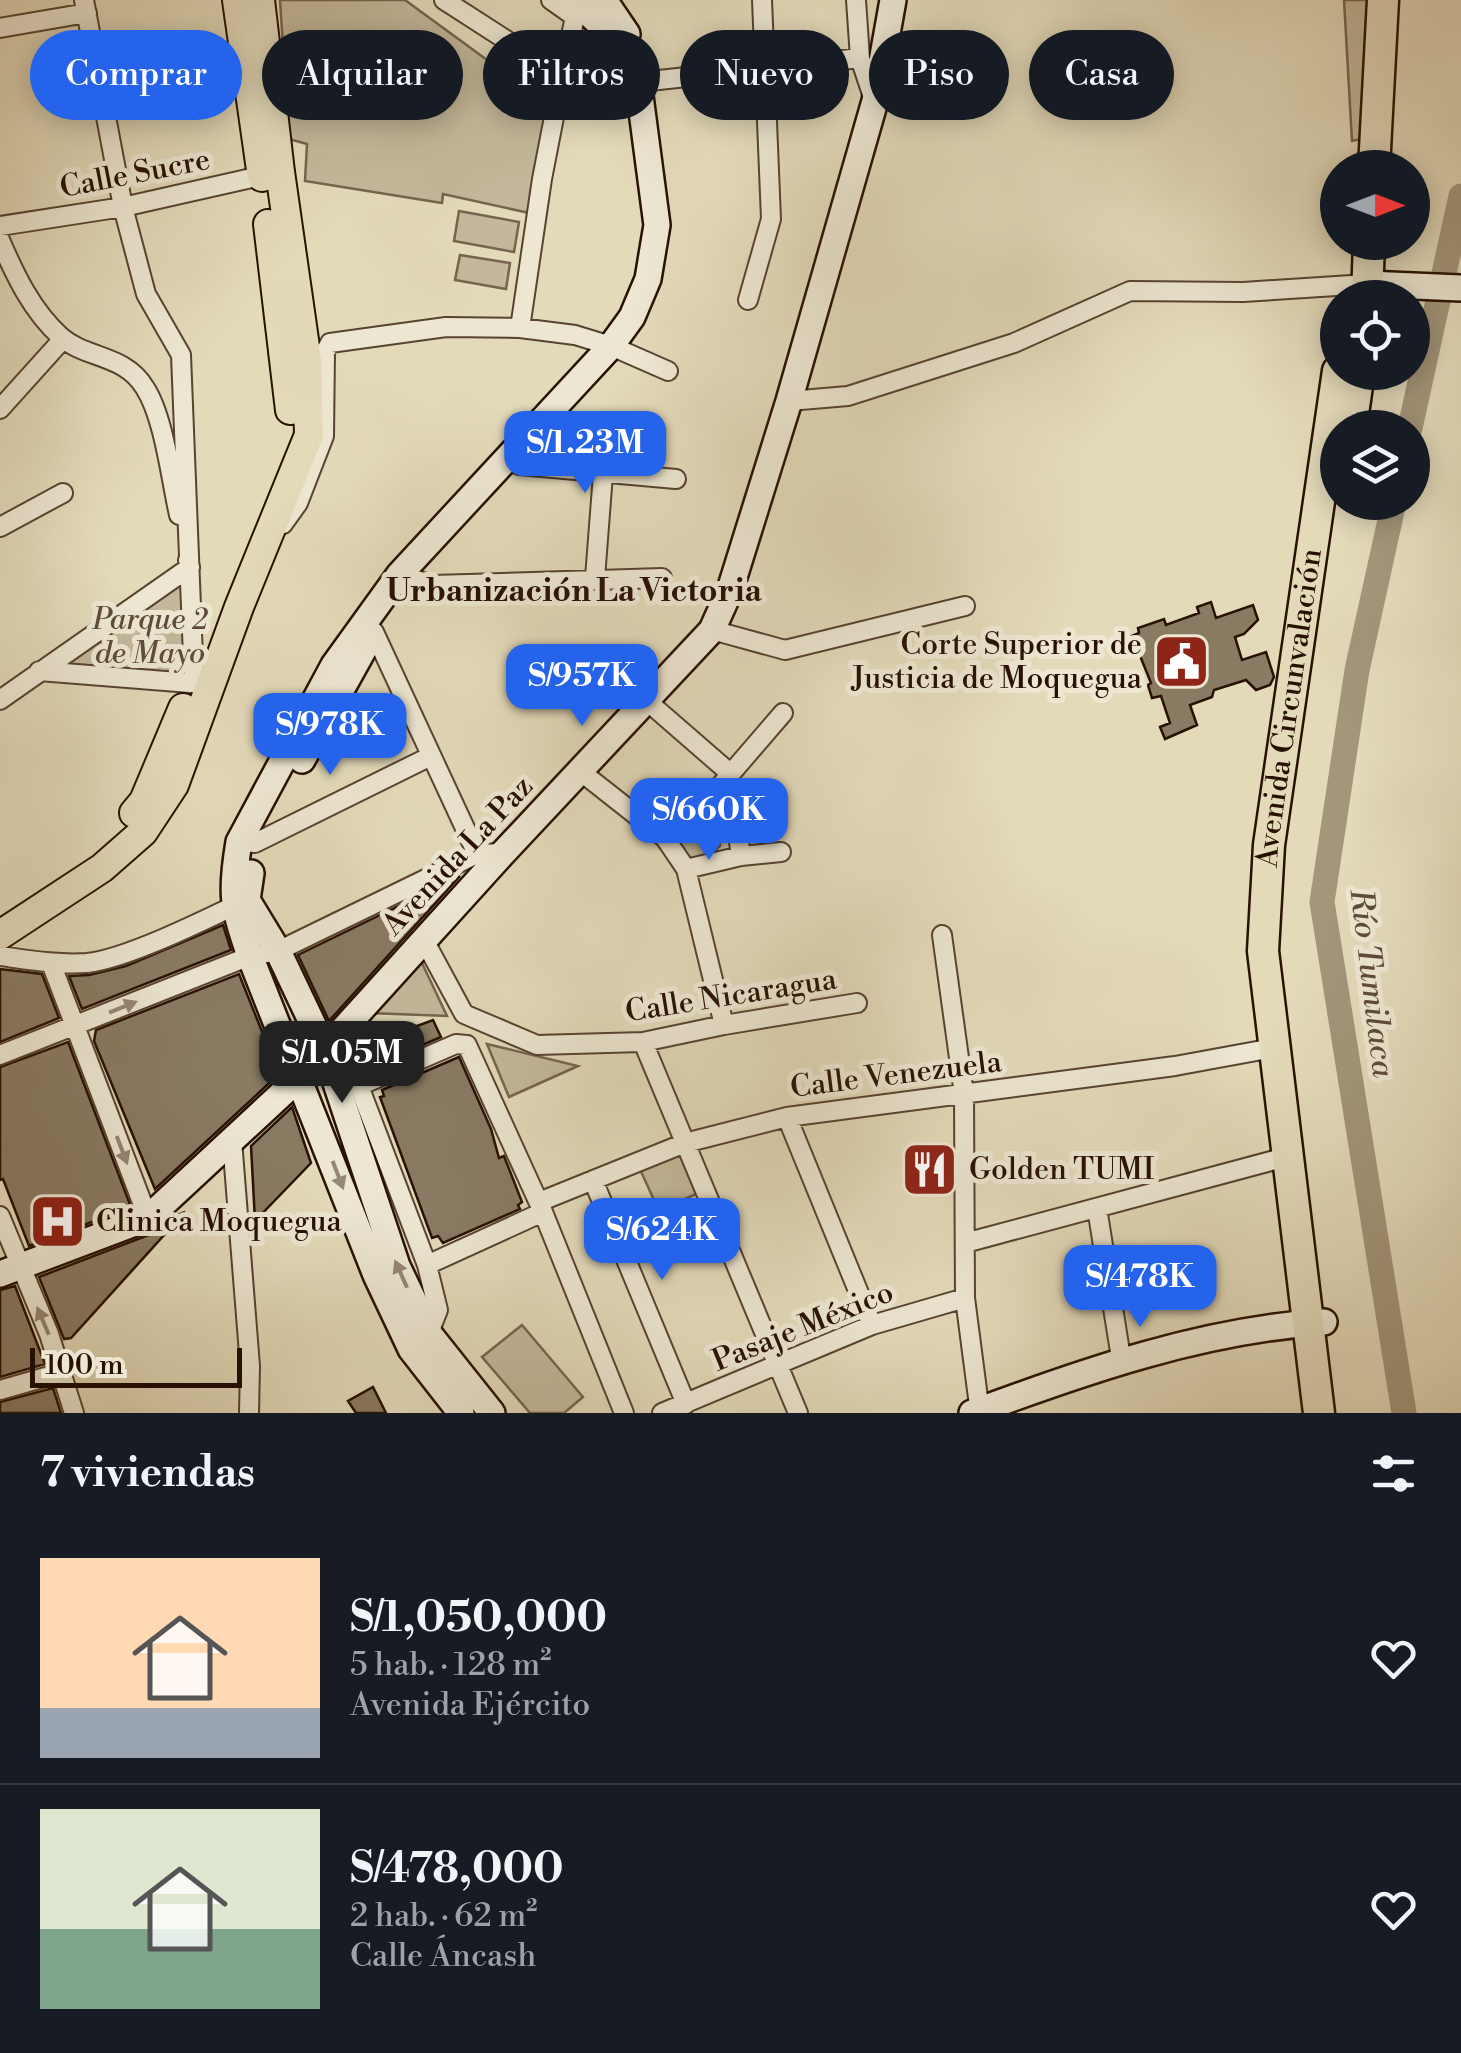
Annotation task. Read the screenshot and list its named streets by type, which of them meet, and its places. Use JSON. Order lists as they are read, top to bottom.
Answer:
{
  "streets": {
    "highway": ["Avenida Circunvalación"],
    "main road": ["Avenida La Paz"],
    "street": [
      "Calle Sucre",
      "Calle Nicaragua",
      "Calle Venezuela",
      "Pasaje México"
    ]
  },
  "crossings": [
    ["Avenida Circunvalación", "Calle Venezuela"],
    ["Avenida La Paz", "Calle Nicaragua"]
  ],
  "districts": ["Urbanización La Victoria"],
  "water": ["Río Tumilaca"],
  "parks": ["Parque 2 de Mayo"],
  "places": {
    "public building": ["Corte Superior de Justicia de Moquegua"],
    "restaurant": ["Golden TUMI"],
    "hospital": ["Clinica Moquegua"]
  },
  "scale_bar": "100 m",
  "north": "right",
  "page": {
    "chip": [
      "Comprar",
      "Alquilar",
      "Filtros",
      "Nuevo",
      "Piso",
      "Casa"
    ],
    "price": [
      "S/1.23M",
      "S/957K",
      "S/978K",
      "S/660K",
      "S/1.05M",
      "S/624K",
      "S/478K"
    ],
    "scale": "100 m",
    "heading": "7 viviendas",
    "list": [
      {
        "name": "S/1,050,000",
        "note": "5 hab. · 128 m² · Avenida Ejército"
      },
      {
        "name": "S/478,000",
        "note": "2 hab. · 62 m² · Calle Áncash"
      }
    ]
  }
}
